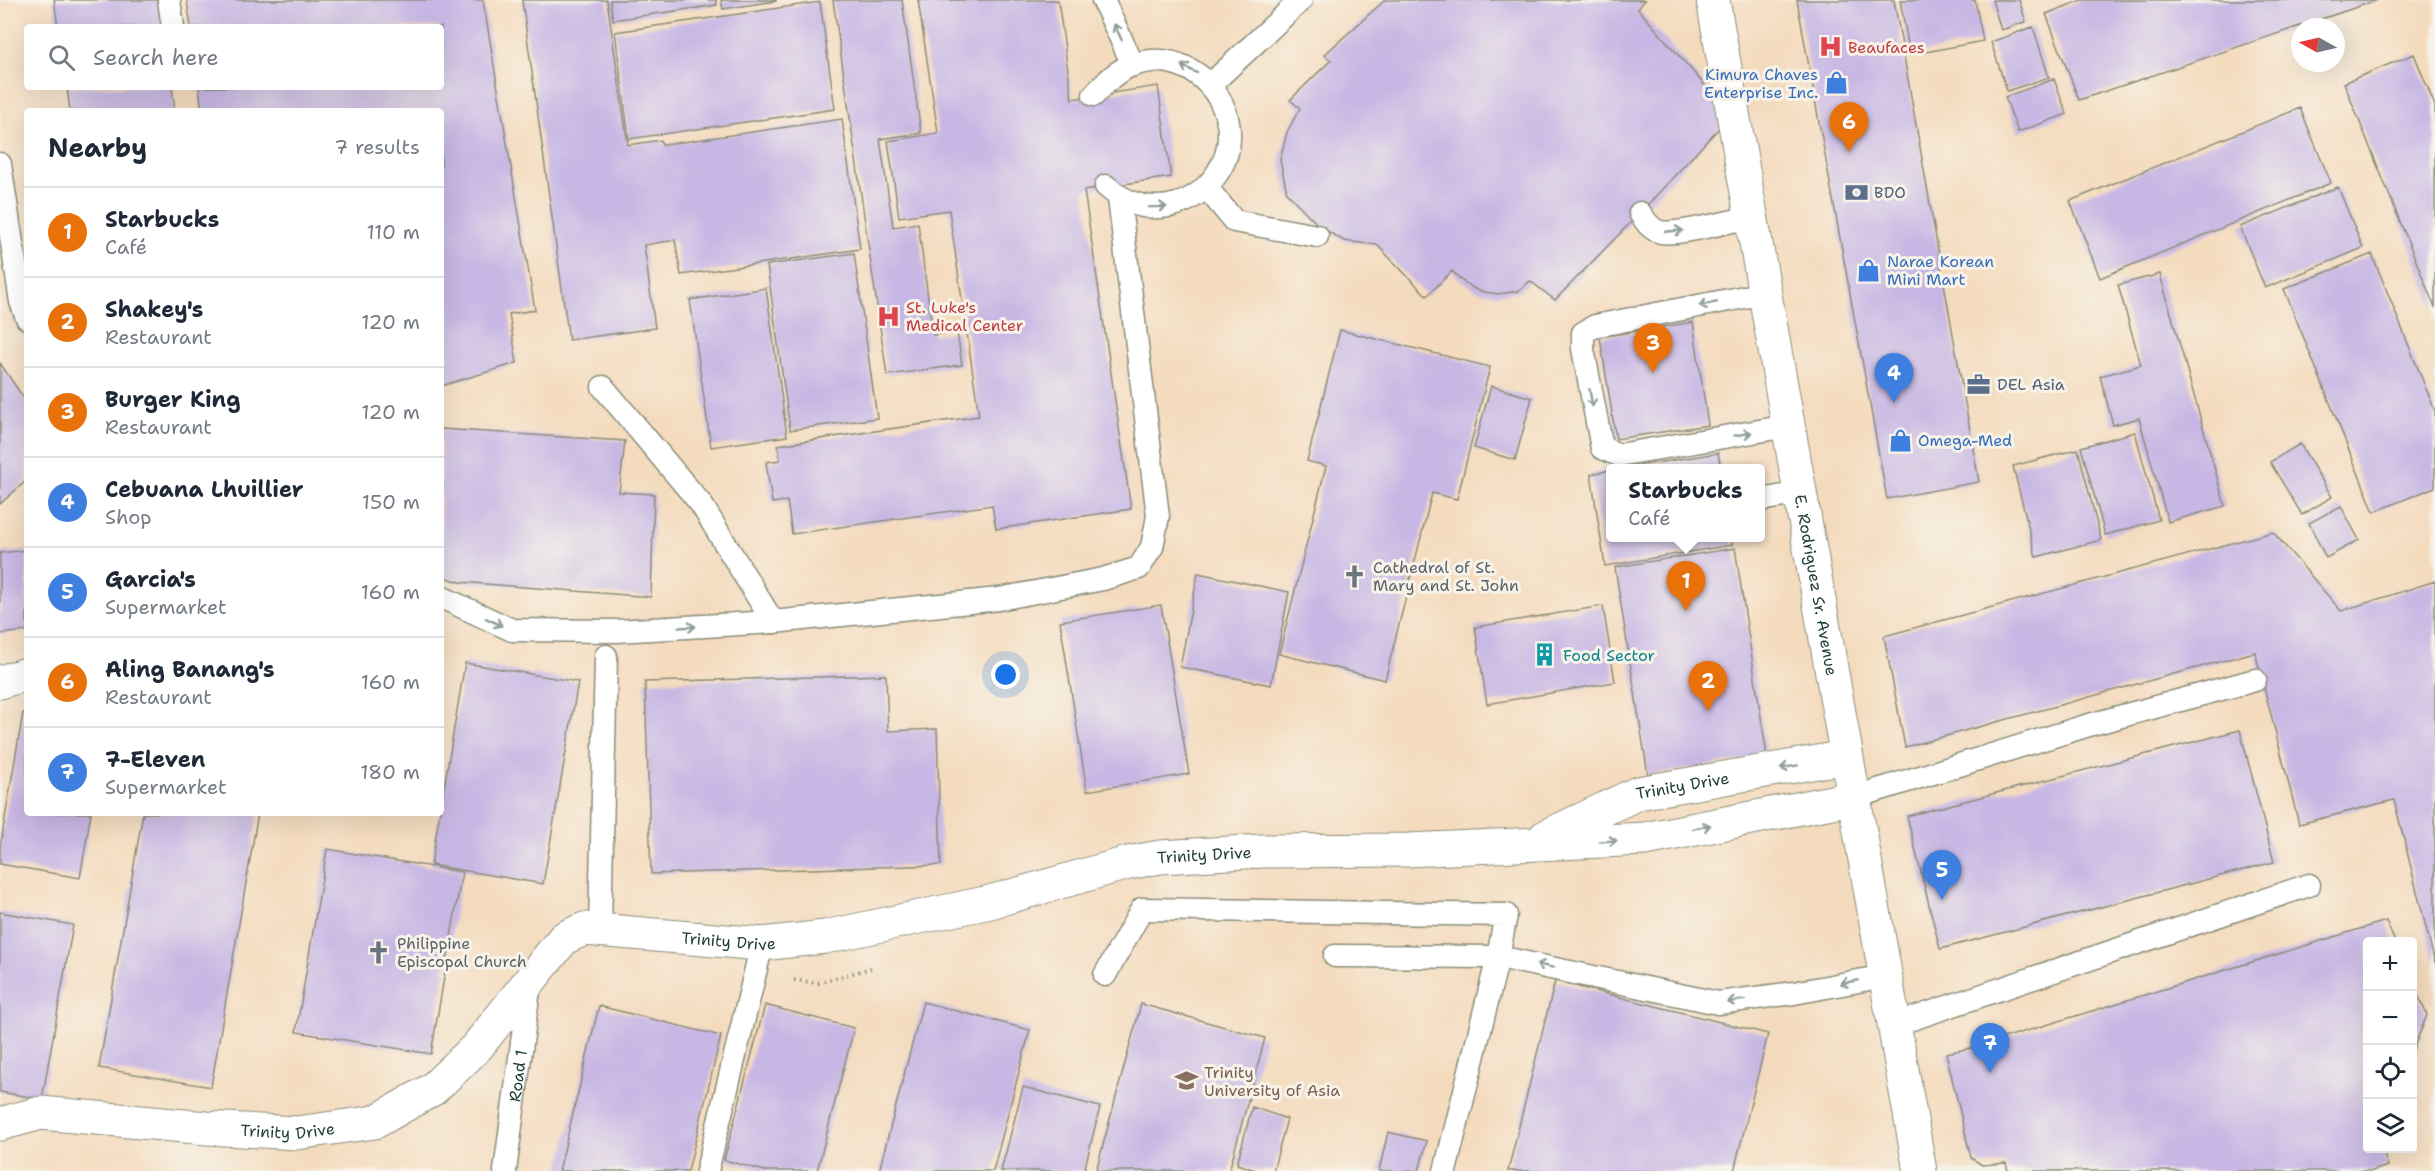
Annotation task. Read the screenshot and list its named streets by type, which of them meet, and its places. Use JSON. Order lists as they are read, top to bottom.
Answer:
{
  "streets": {
    "street": ["E. Rodriguez Sr. Avenue", "Trinity Drive"],
    "lane": ["Road 1"]
  },
  "crossings": [
    ["E. Rodriguez Sr. Avenue", "Trinity Drive"],
    ["Trinity Drive", "Road 1"]
  ],
  "places": {
    "hospital": ["Beaufaces", "St. Luke's Medical Center"],
    "shop": ["Kimura Chaves Enterprise Inc.", "Narae Korean Mini Mart", "Omega-Med"],
    "bank": ["BDO"],
    "office": ["DEL Asia"],
    "church": ["Cathedral of St. Mary and St. John", "Philippine Episcopal Church"],
    "building": ["Food Sector"],
    "school or university": ["Trinity University of Asia"]
  },
  "north": "left",
  "page": {
    "search": "Search here",
    "pins": [
      "6",
      "3",
      "4",
      "1",
      "2",
      "5",
      "7"
    ],
    "heading": ["Nearby", "7 results"],
    "list": [
      {
        "mark": "1",
        "name": "Starbucks",
        "note": "Café",
        "value": "110 m"
      },
      {
        "mark": "2",
        "name": "Shakey's",
        "note": "Restaurant",
        "value": "120 m"
      },
      {
        "mark": "3",
        "name": "Burger King",
        "note": "Restaurant",
        "value": "120 m"
      },
      {
        "mark": "4",
        "name": "Cebuana Lhuillier",
        "note": "Shop",
        "value": "150 m"
      },
      {
        "mark": "5",
        "name": "Garcia's",
        "note": "Supermarket",
        "value": "160 m"
      },
      {
        "mark": "6",
        "name": "Aling Banang's",
        "note": "Restaurant",
        "value": "160 m"
      },
      {
        "mark": "7",
        "name": "7-Eleven",
        "note": "Supermarket",
        "value": "180 m"
      }
    ],
    "popup": ["Starbucks", "Café"],
    "map_buttons": ["+", "−"]
  }
}
